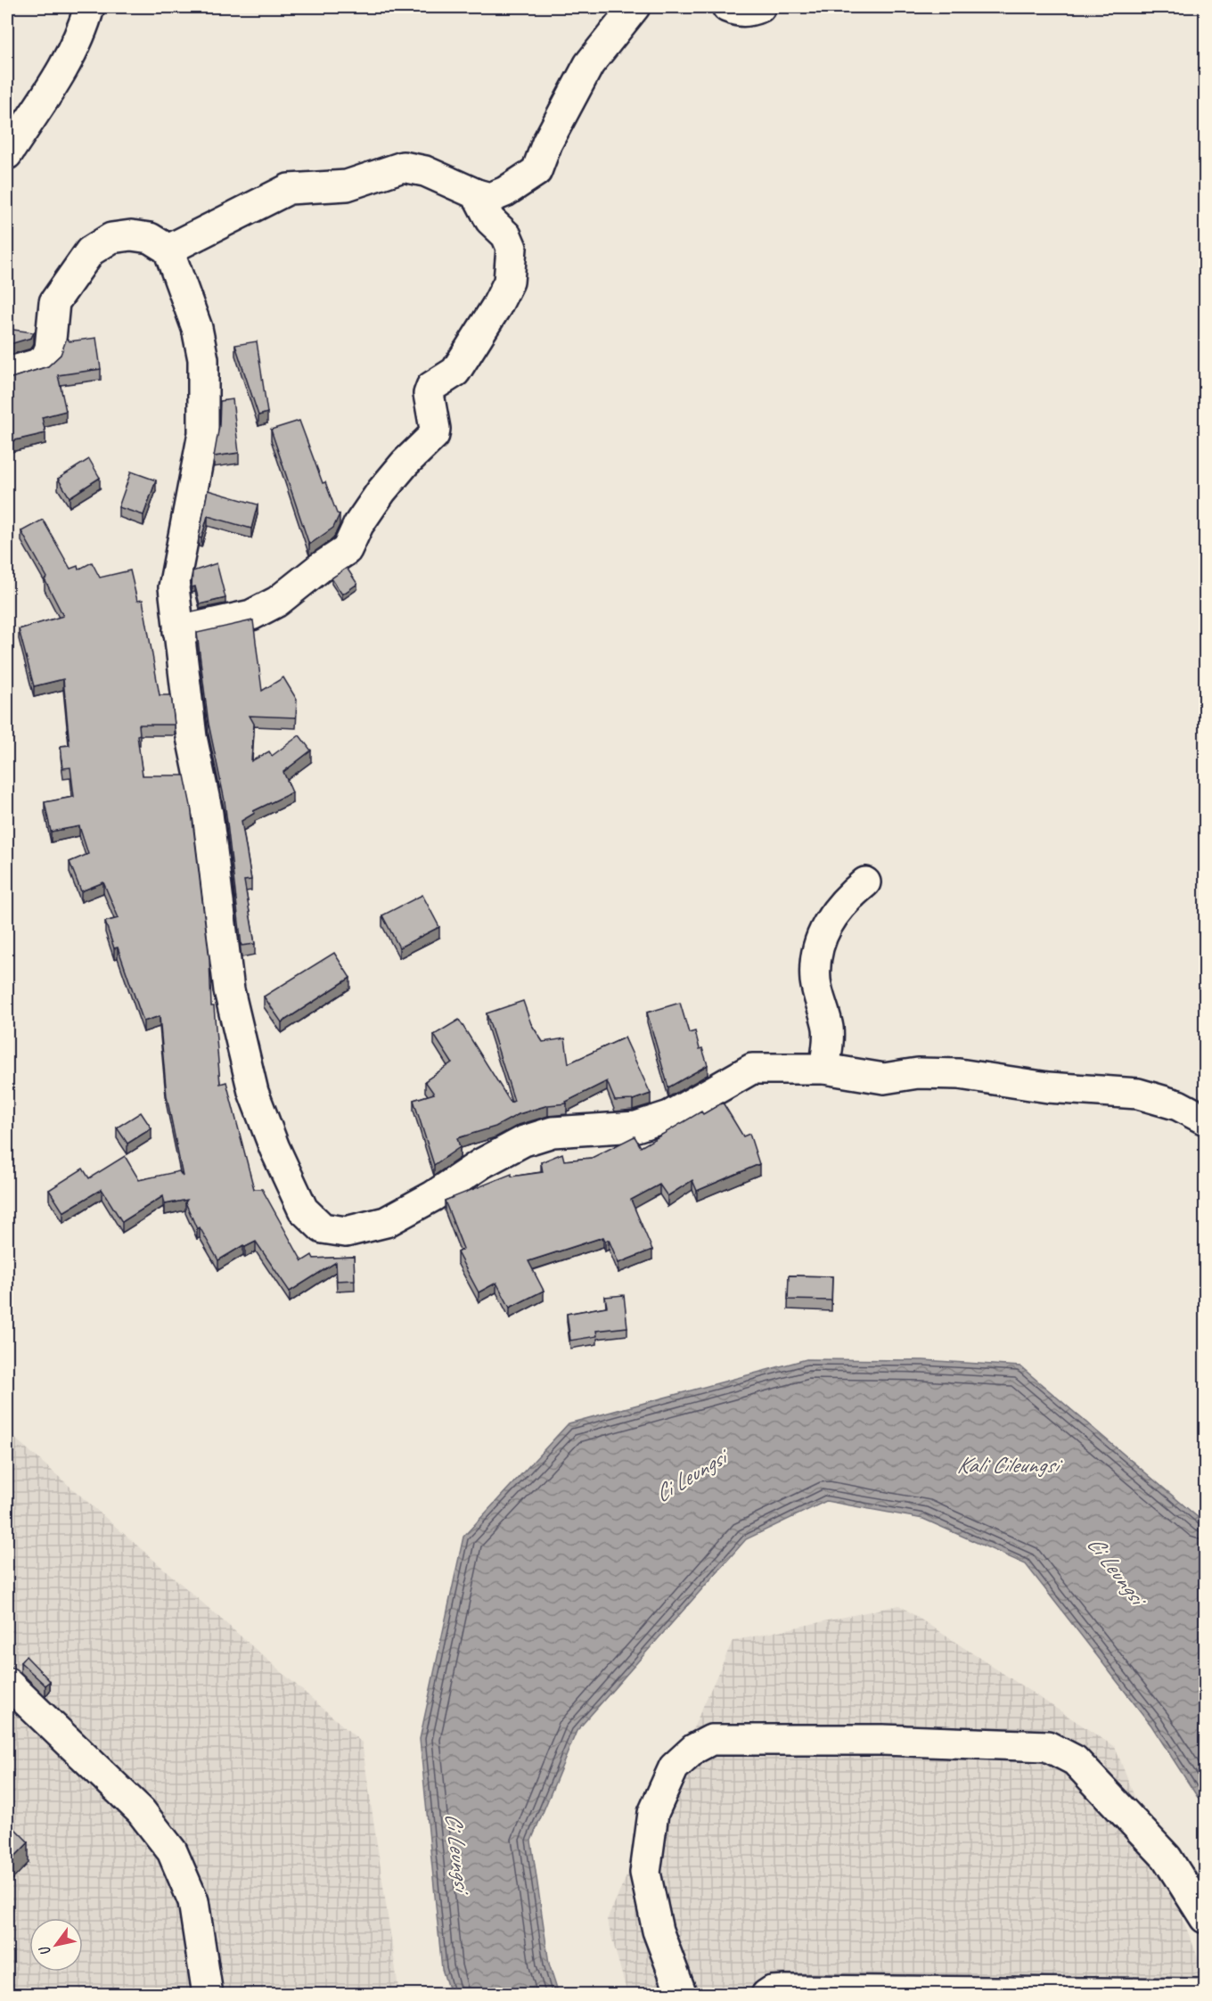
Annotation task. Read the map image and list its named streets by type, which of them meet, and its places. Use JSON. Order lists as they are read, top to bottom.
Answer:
{
  "water": ["Kali Cileungsi", "Ci Leungsi"],
  "north": "bottom left"
}
